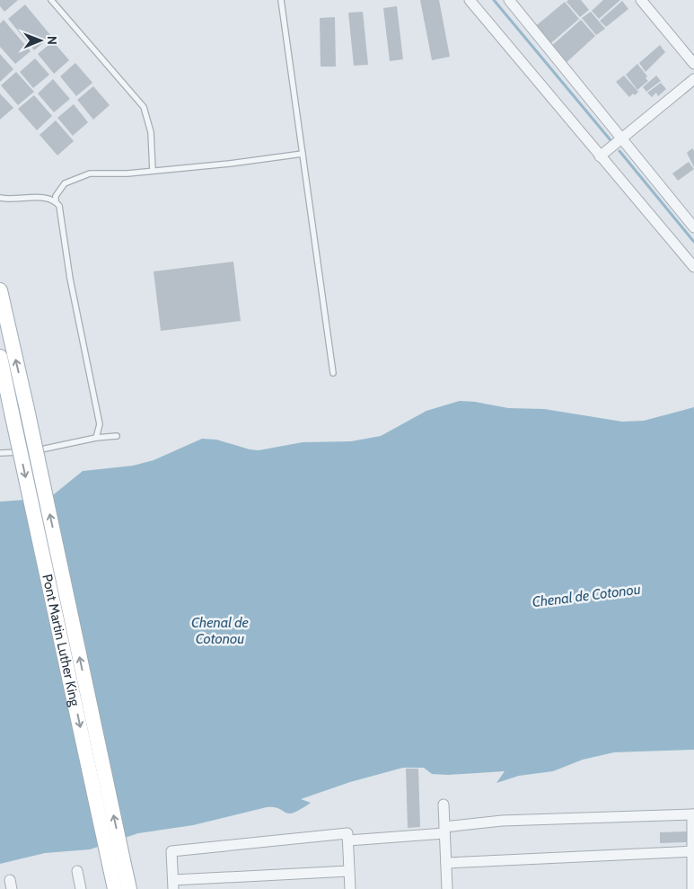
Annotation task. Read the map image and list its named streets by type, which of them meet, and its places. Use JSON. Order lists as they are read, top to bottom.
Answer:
{
  "streets": {
    "main road": ["Pont Martin Luther King"]
  },
  "water": ["Chenal de Cotonou"],
  "north": "right"
}
